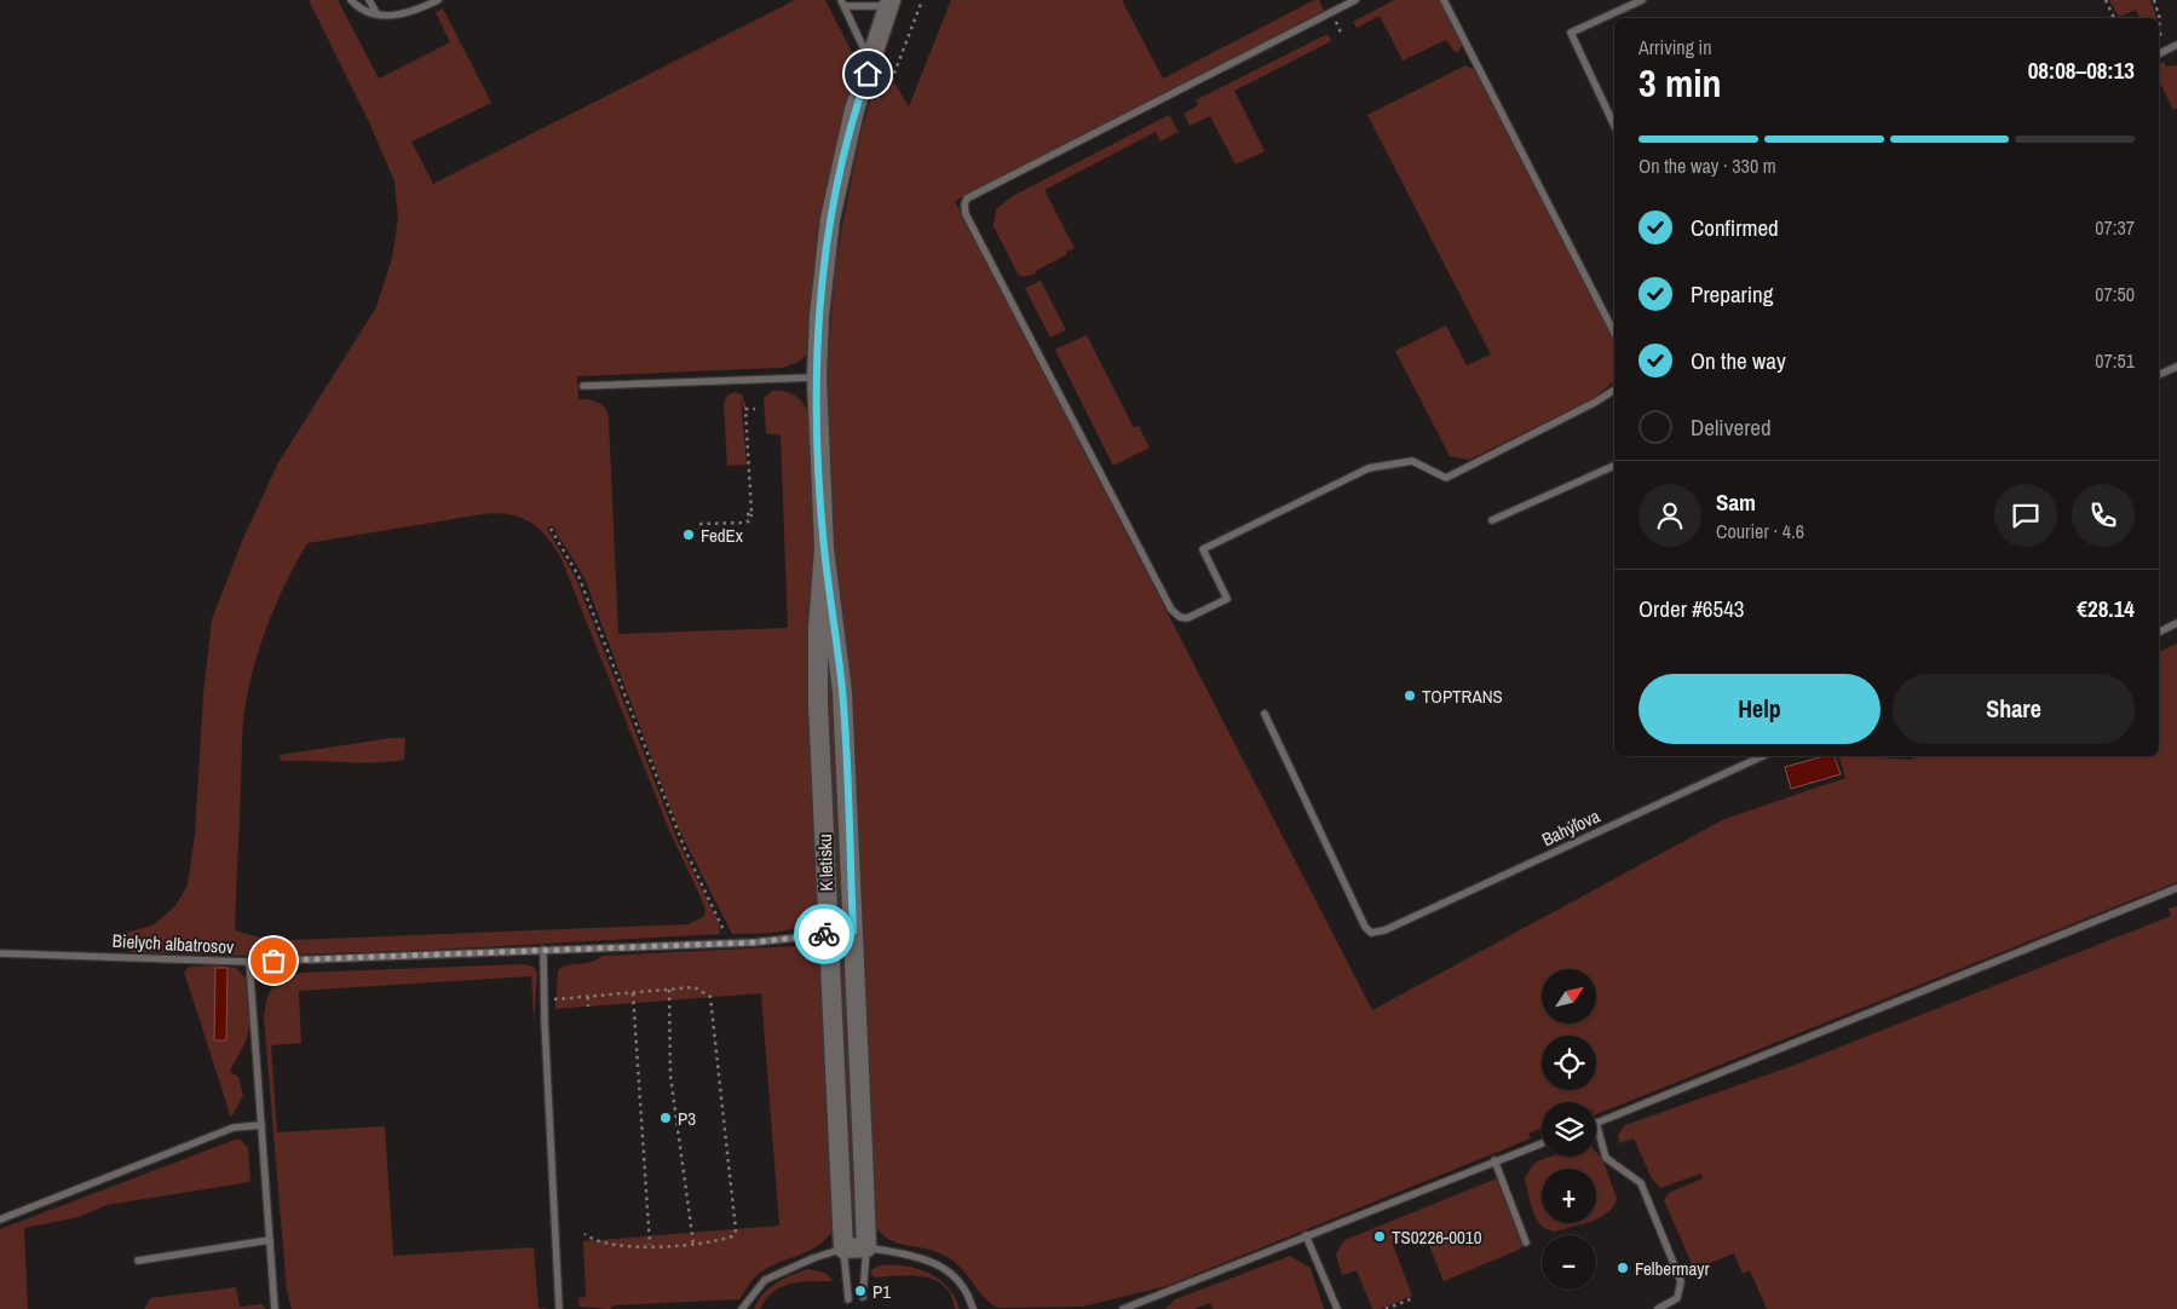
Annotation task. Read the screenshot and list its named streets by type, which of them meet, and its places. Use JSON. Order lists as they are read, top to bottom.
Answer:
{
  "streets": {
    "street": ["K letisku"],
    "lane": ["Bahýľova", "Bielych albatrosov"]
  },
  "crossings": [
    ["K letisku", "Bielych albatrosov"]
  ],
  "places": [
    "FedEx",
    "TOPTRANS",
    "P3",
    "TS0226-0010",
    "Felbermayr",
    "P1"
  ],
  "north": "top right",
  "page": {
    "heading": ["3 min", "Arriving in", "08:08–08:13"],
    "panel": [
      "Sam",
      "Courier · 4.6",
      "Order #6543",
      "€28.14"
    ],
    "bar": "On the way · 330 m",
    "list": [
      ["Confirmed", "07:37"],
      ["Preparing", "07:50"],
      ["On the way", "07:51"],
      "Delivered"
    ],
    "buttons": ["Help", "Share"],
    "map_buttons": ["+", "−"]
  }
}
